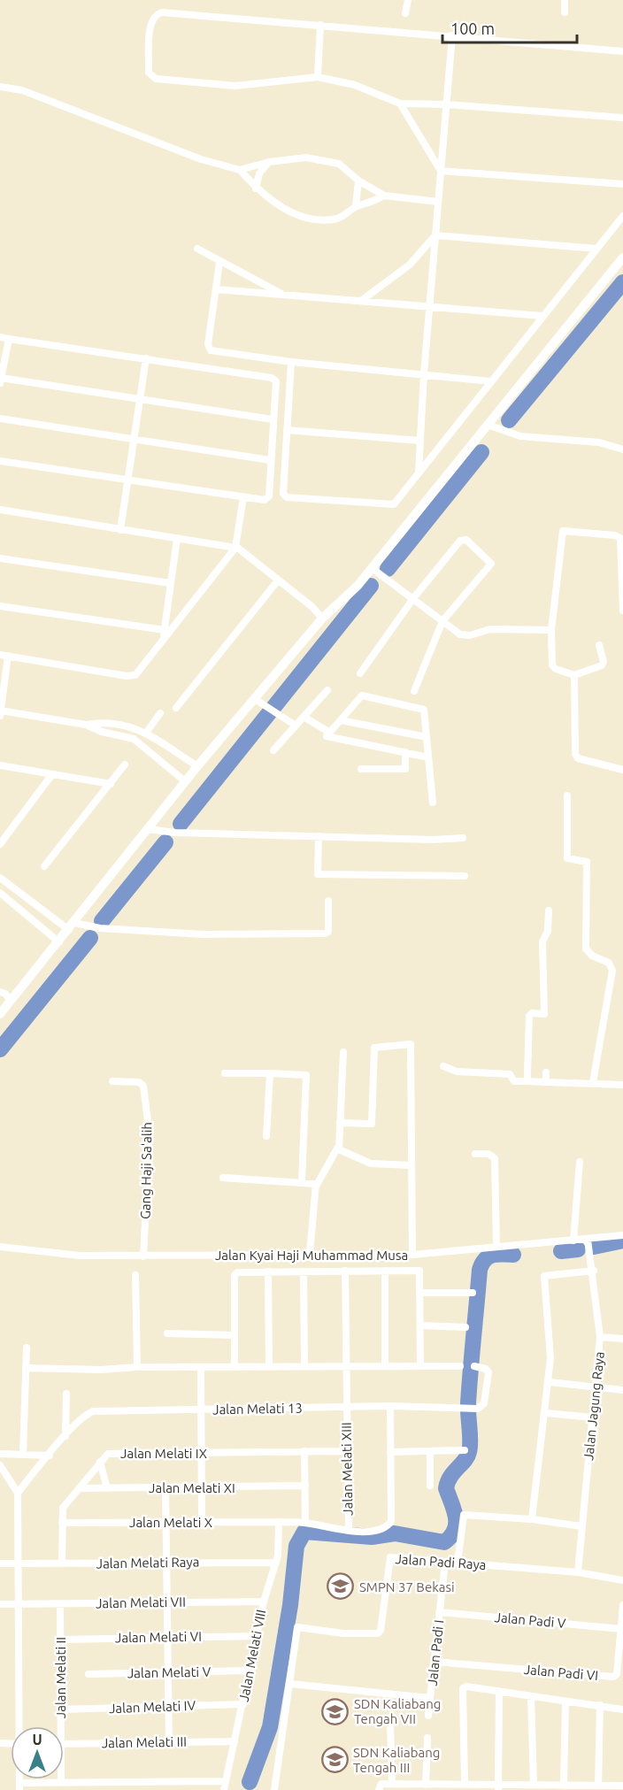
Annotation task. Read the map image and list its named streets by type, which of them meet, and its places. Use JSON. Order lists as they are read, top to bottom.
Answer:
{
  "streets": {
    "street": [
      "Gang Haji Sa'alih",
      "Jalan Kyai Haji Muhammad Musa",
      "Jalan Jagung Raya",
      "Jalan Melati 13",
      "Jalan Melati IX",
      "Jalan Melati XIII",
      "Jalan Melati XI",
      "Jalan Melati X",
      "Jalan Padi Raya",
      "Jalan Melati Raya",
      "Jalan Melati VII",
      "Jalan Padi V",
      "Jalan Melati VI",
      "Jalan Padi I",
      "Jalan Melati VIII",
      "Jalan Melati V",
      "Jalan Padi VI",
      "Jalan Melati II",
      "Jalan Melati IV",
      "Jalan Melati III"
    ]
  },
  "crossings": [
    ["Gang Haji Sa'alih", "Jalan Kyai Haji Muhammad Musa"],
    ["Jalan Kyai Haji Muhammad Musa", "Jalan Jagung Raya"],
    ["Jalan Jagung Raya", "Jalan Padi Raya"],
    ["Jalan Melati 13", "Jalan Melati XIII"],
    ["Jalan Melati IX", "Jalan Melati XIII"],
    ["Jalan Melati XIII", "Jalan Melati X"],
    ["Jalan Melati X", "Jalan Melati VIII"],
    ["Jalan Padi Raya", "Jalan Padi I"],
    ["Jalan Melati Raya", "Jalan Melati VIII"],
    ["Jalan Melati VII", "Jalan Melati VIII"],
    ["Jalan Melati VII", "Jalan Melati II"],
    ["Jalan Padi V", "Jalan Padi I"],
    ["Jalan Padi V", "Jalan Padi VI"],
    ["Jalan Melati VI", "Jalan Melati VIII"],
    ["Jalan Melati VI", "Jalan Melati II"],
    ["Jalan Padi I", "Jalan Padi VI"],
    ["Jalan Melati VIII", "Jalan Melati V"],
    ["Jalan Melati VIII", "Jalan Melati IV"],
    ["Jalan Melati VIII", "Jalan Melati III"],
    ["Jalan Melati II", "Jalan Melati IV"]
  ],
  "places": {
    "school or university": ["SMPN 37 Bekasi", "SDN Kaliabang Tengah VII", "SDN Kaliabang Tengah III"]
  },
  "scale_bar": "100 m",
  "north": "top"
}
